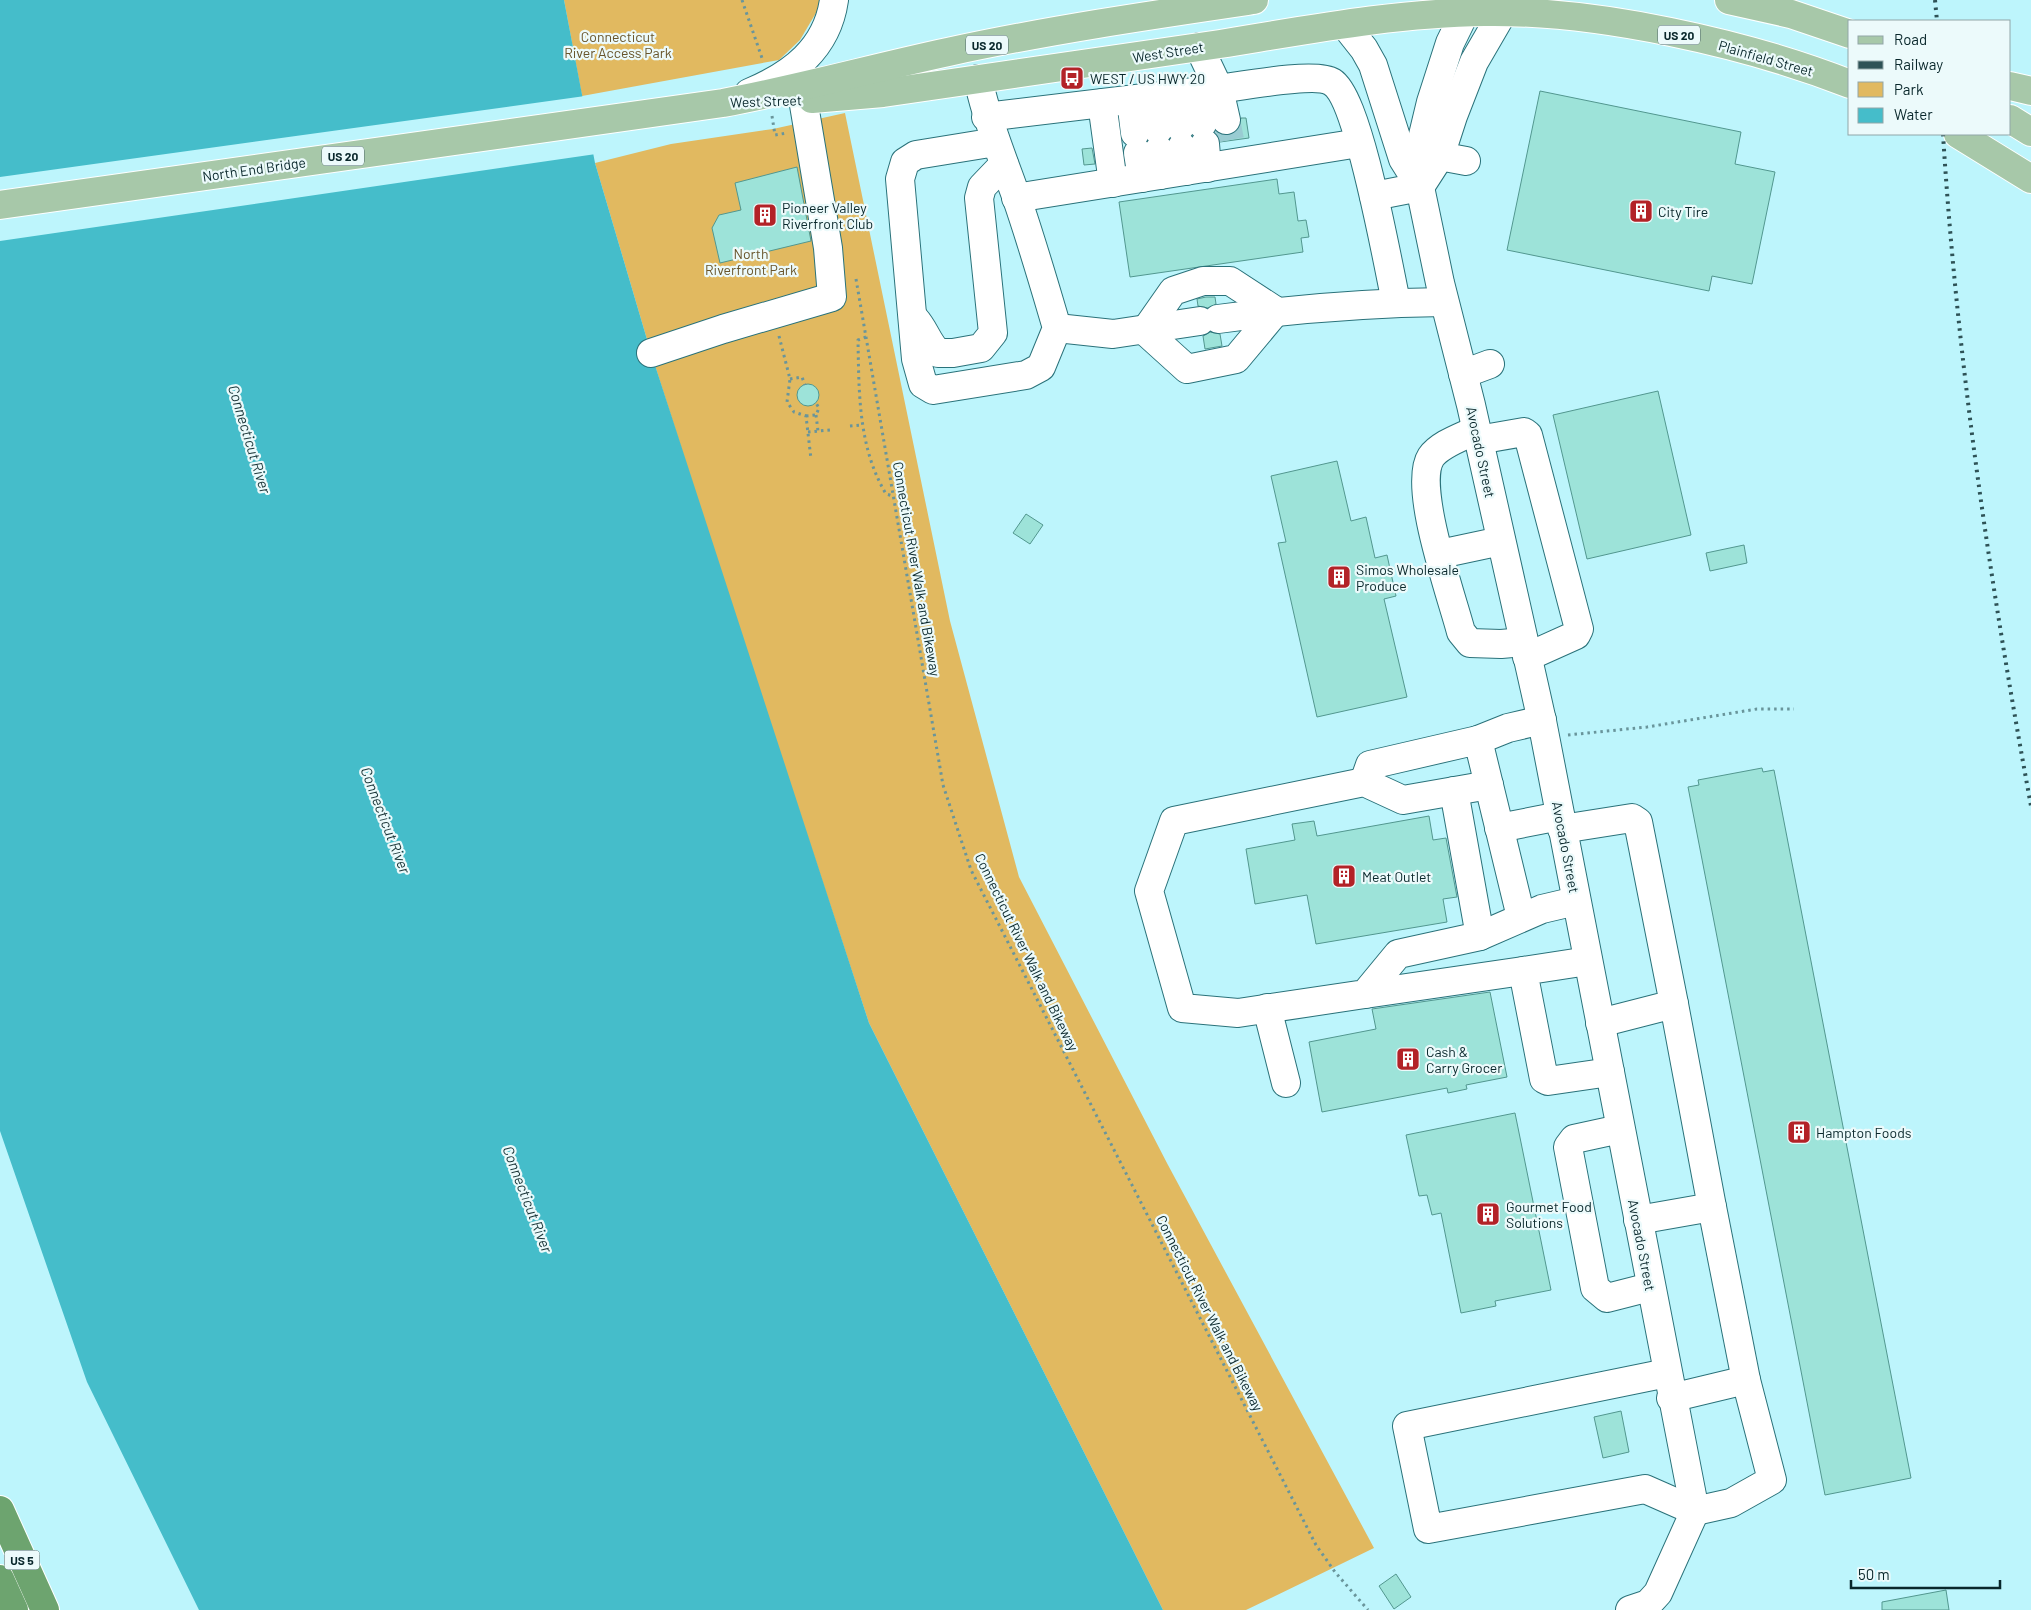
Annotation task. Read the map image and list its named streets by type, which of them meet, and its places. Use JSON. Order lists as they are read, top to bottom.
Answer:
{
  "streets": {
    "highway": ["US 5"],
    "main road": [
      "US 20",
      "West Street",
      "Plainfield Street",
      "North End Bridge"
    ],
    "street": ["Avocado Street"],
    "path": ["Connecticut River Walk and Bikeway"]
  },
  "crossings": [
    ["West Street", "Plainfield Street"],
    ["West Street", "North End Bridge"],
    ["West Street", "Avocado Street"],
    ["Plainfield Street", "Avocado Street"]
  ],
  "water": ["Connecticut River"],
  "parks": ["Connecticut River Access Park", "North Riverfront Park"],
  "places": {
    "bus stop": ["WEST / US HWY 20"],
    "building": [
      "City Tire",
      "Pioneer Valley Riverfront Club",
      "Simos Wholesale Produce",
      "Meat Outlet",
      "Cash & Carry Grocer",
      "Hampton Foods",
      "Gourmet Food Solutions"
    ]
  },
  "legend": [
    "Road",
    "Railway",
    "Park",
    "Water"
  ],
  "scale_bar": "50 m"
}
